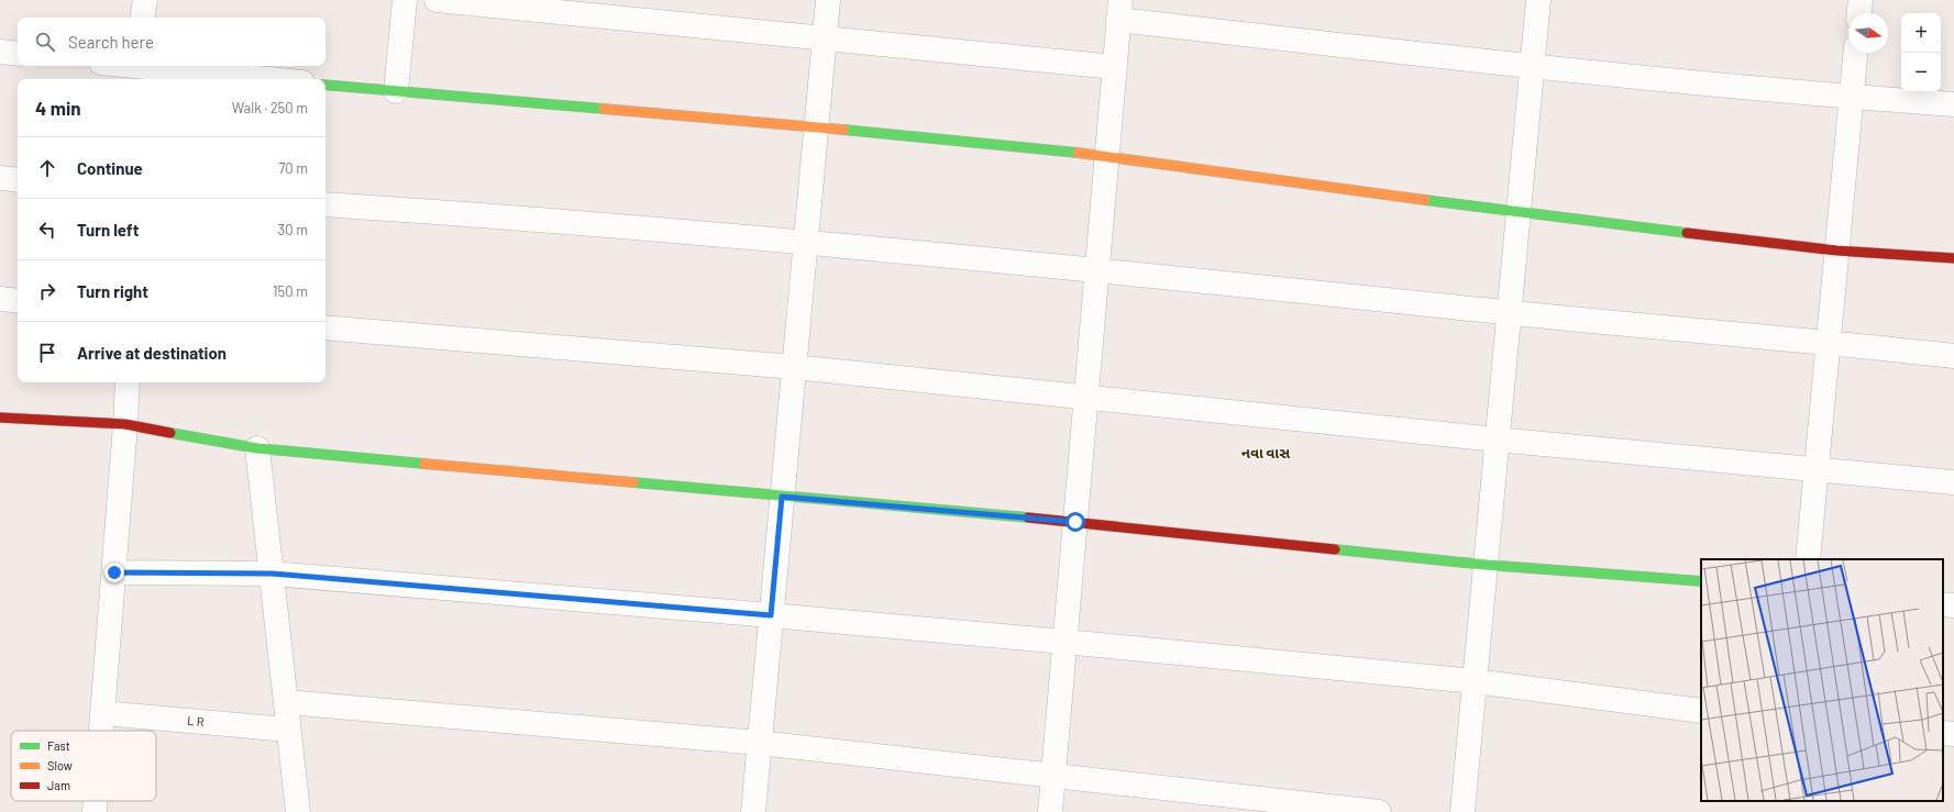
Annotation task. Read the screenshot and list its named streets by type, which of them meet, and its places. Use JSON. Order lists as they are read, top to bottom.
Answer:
{
  "streets": {
    "street": ["L R"]
  },
  "districts": ["નવા વાસ"],
  "legend": ["Fast", "Slow", "Jam"],
  "north": "right",
  "page": {
    "map_buttons": ["+", "−"],
    "search": "Search here",
    "heading": ["4 min", "Walk · 250 m"],
    "list": [
      ["Continue", "70 m"],
      ["Turn left", "30 m"],
      ["Turn right", "150 m"],
      "Arrive at destination"
    ]
  }
}
